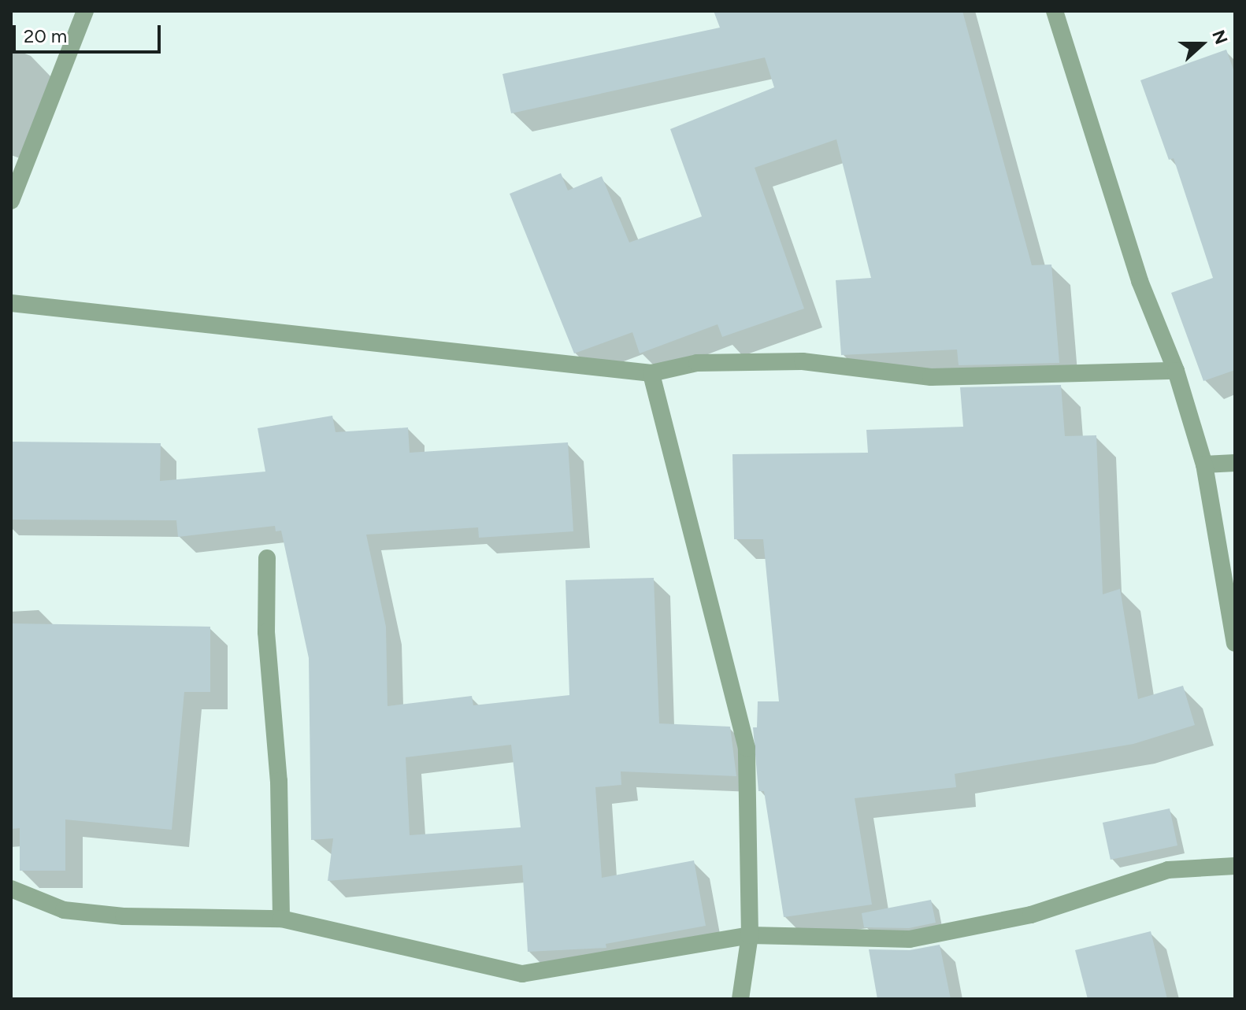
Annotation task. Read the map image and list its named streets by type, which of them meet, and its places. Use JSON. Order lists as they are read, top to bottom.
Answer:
{
  "scale_bar": "20 m",
  "north": "right"
}
